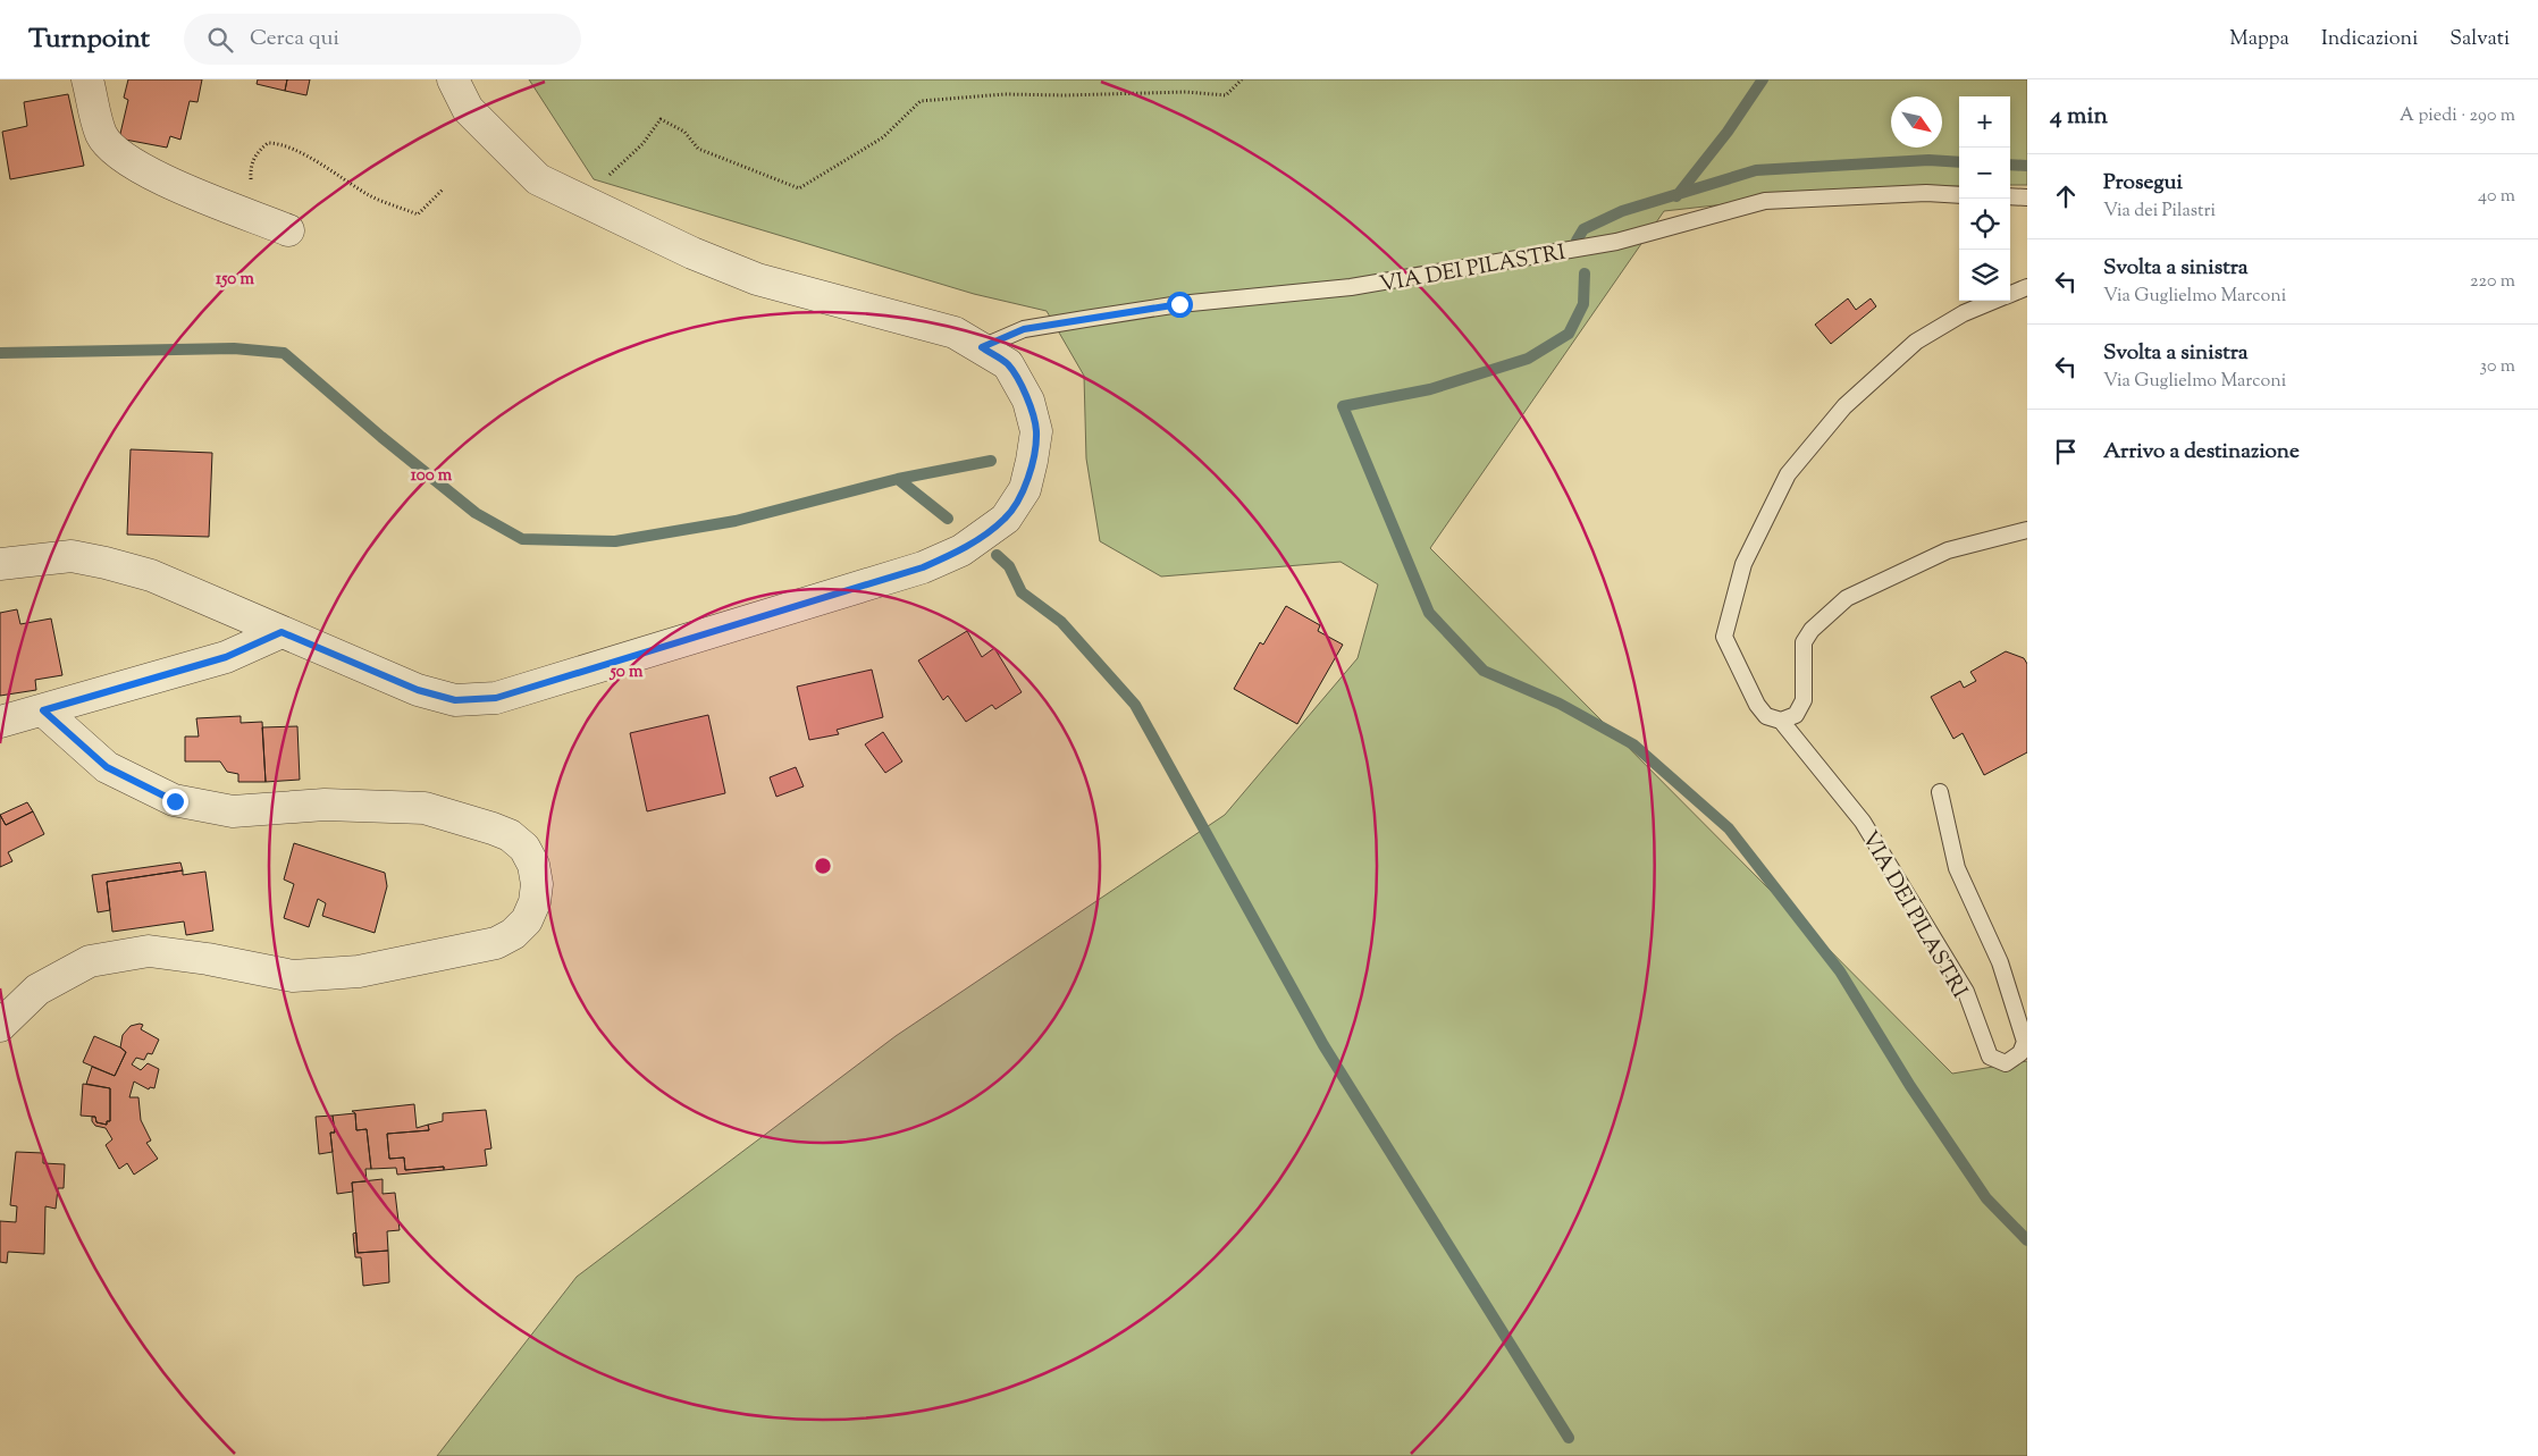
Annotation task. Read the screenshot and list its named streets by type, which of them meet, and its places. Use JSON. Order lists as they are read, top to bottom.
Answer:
{
  "streets": {
    "lane": ["VIA DEI PILASTRI"]
  },
  "north": "bottom right",
  "page": {
    "header": "Turnpoint",
    "search": "Cerca qui",
    "nav": ["Mappa", "Indicazioni", "Salvati"],
    "heading": ["4 min", "A piedi · 290 m"],
    "map_buttons": ["+", "−"],
    "list": [
      ["Prosegui", "Via dei Pilastri", "40 m"],
      ["Svolta a sinistra", "Via Guglielmo Marconi", "220 m"],
      ["Svolta a sinistra", "Via Guglielmo Marconi", "30 m"],
      "Arrivo a destinazione"
    ]
  },
  "rings": ["150 m", "100 m", "50 m"]
}
